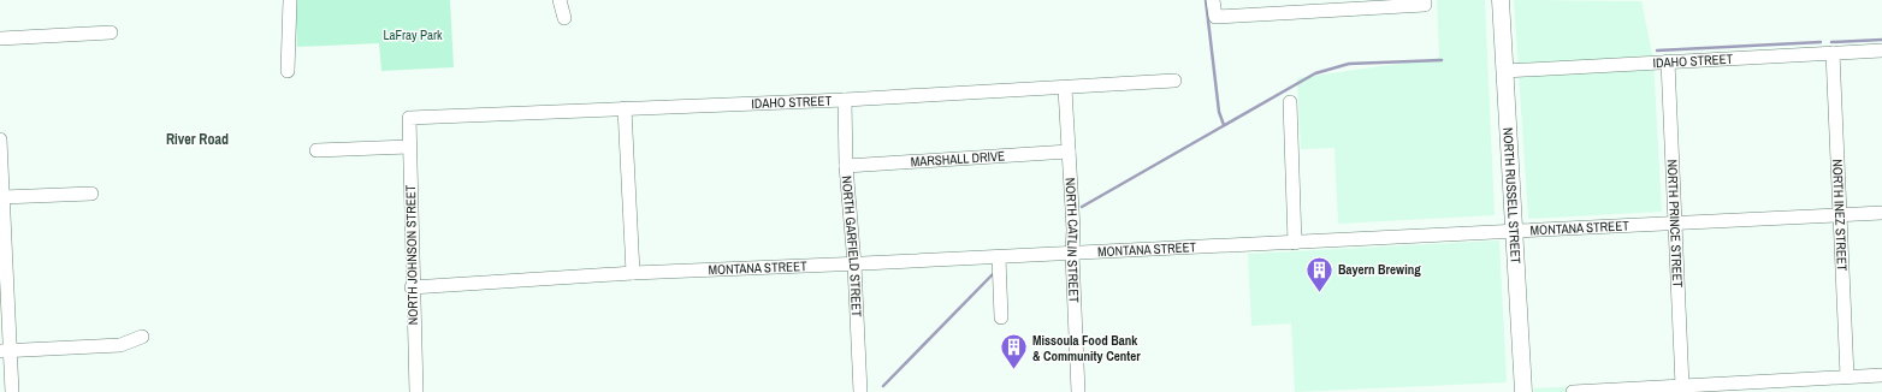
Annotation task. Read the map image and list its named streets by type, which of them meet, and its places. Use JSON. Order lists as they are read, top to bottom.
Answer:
{
  "streets": {
    "main road": ["NORTH RUSSELL STREET"],
    "street": [
      "IDAHO STREET",
      "MARSHALL DRIVE",
      "NORTH INEZ STREET",
      "NORTH PRINCE STREET",
      "MONTANA STREET",
      "NORTH CATLIN STREET",
      "NORTH GARFIELD STREET",
      "NORTH JOHNSON STREET"
    ]
  },
  "crossings": [
    ["IDAHO STREET", "NORTH RUSSELL STREET"],
    ["IDAHO STREET", "NORTH INEZ STREET"],
    ["IDAHO STREET", "NORTH PRINCE STREET"],
    ["IDAHO STREET", "NORTH CATLIN STREET"],
    ["IDAHO STREET", "NORTH GARFIELD STREET"],
    ["IDAHO STREET", "NORTH JOHNSON STREET"],
    ["MARSHALL DRIVE", "NORTH CATLIN STREET"],
    ["MARSHALL DRIVE", "NORTH GARFIELD STREET"],
    ["NORTH RUSSELL STREET", "MONTANA STREET"],
    ["NORTH INEZ STREET", "MONTANA STREET"],
    ["NORTH PRINCE STREET", "MONTANA STREET"],
    ["MONTANA STREET", "NORTH CATLIN STREET"],
    ["MONTANA STREET", "NORTH GARFIELD STREET"],
    ["MONTANA STREET", "NORTH JOHNSON STREET"]
  ],
  "districts": ["River Road"],
  "parks": ["LaFray Park"],
  "places": {
    "building": ["Bayern Brewing", "Missoula Food Bank & Community Center"]
  }
}
